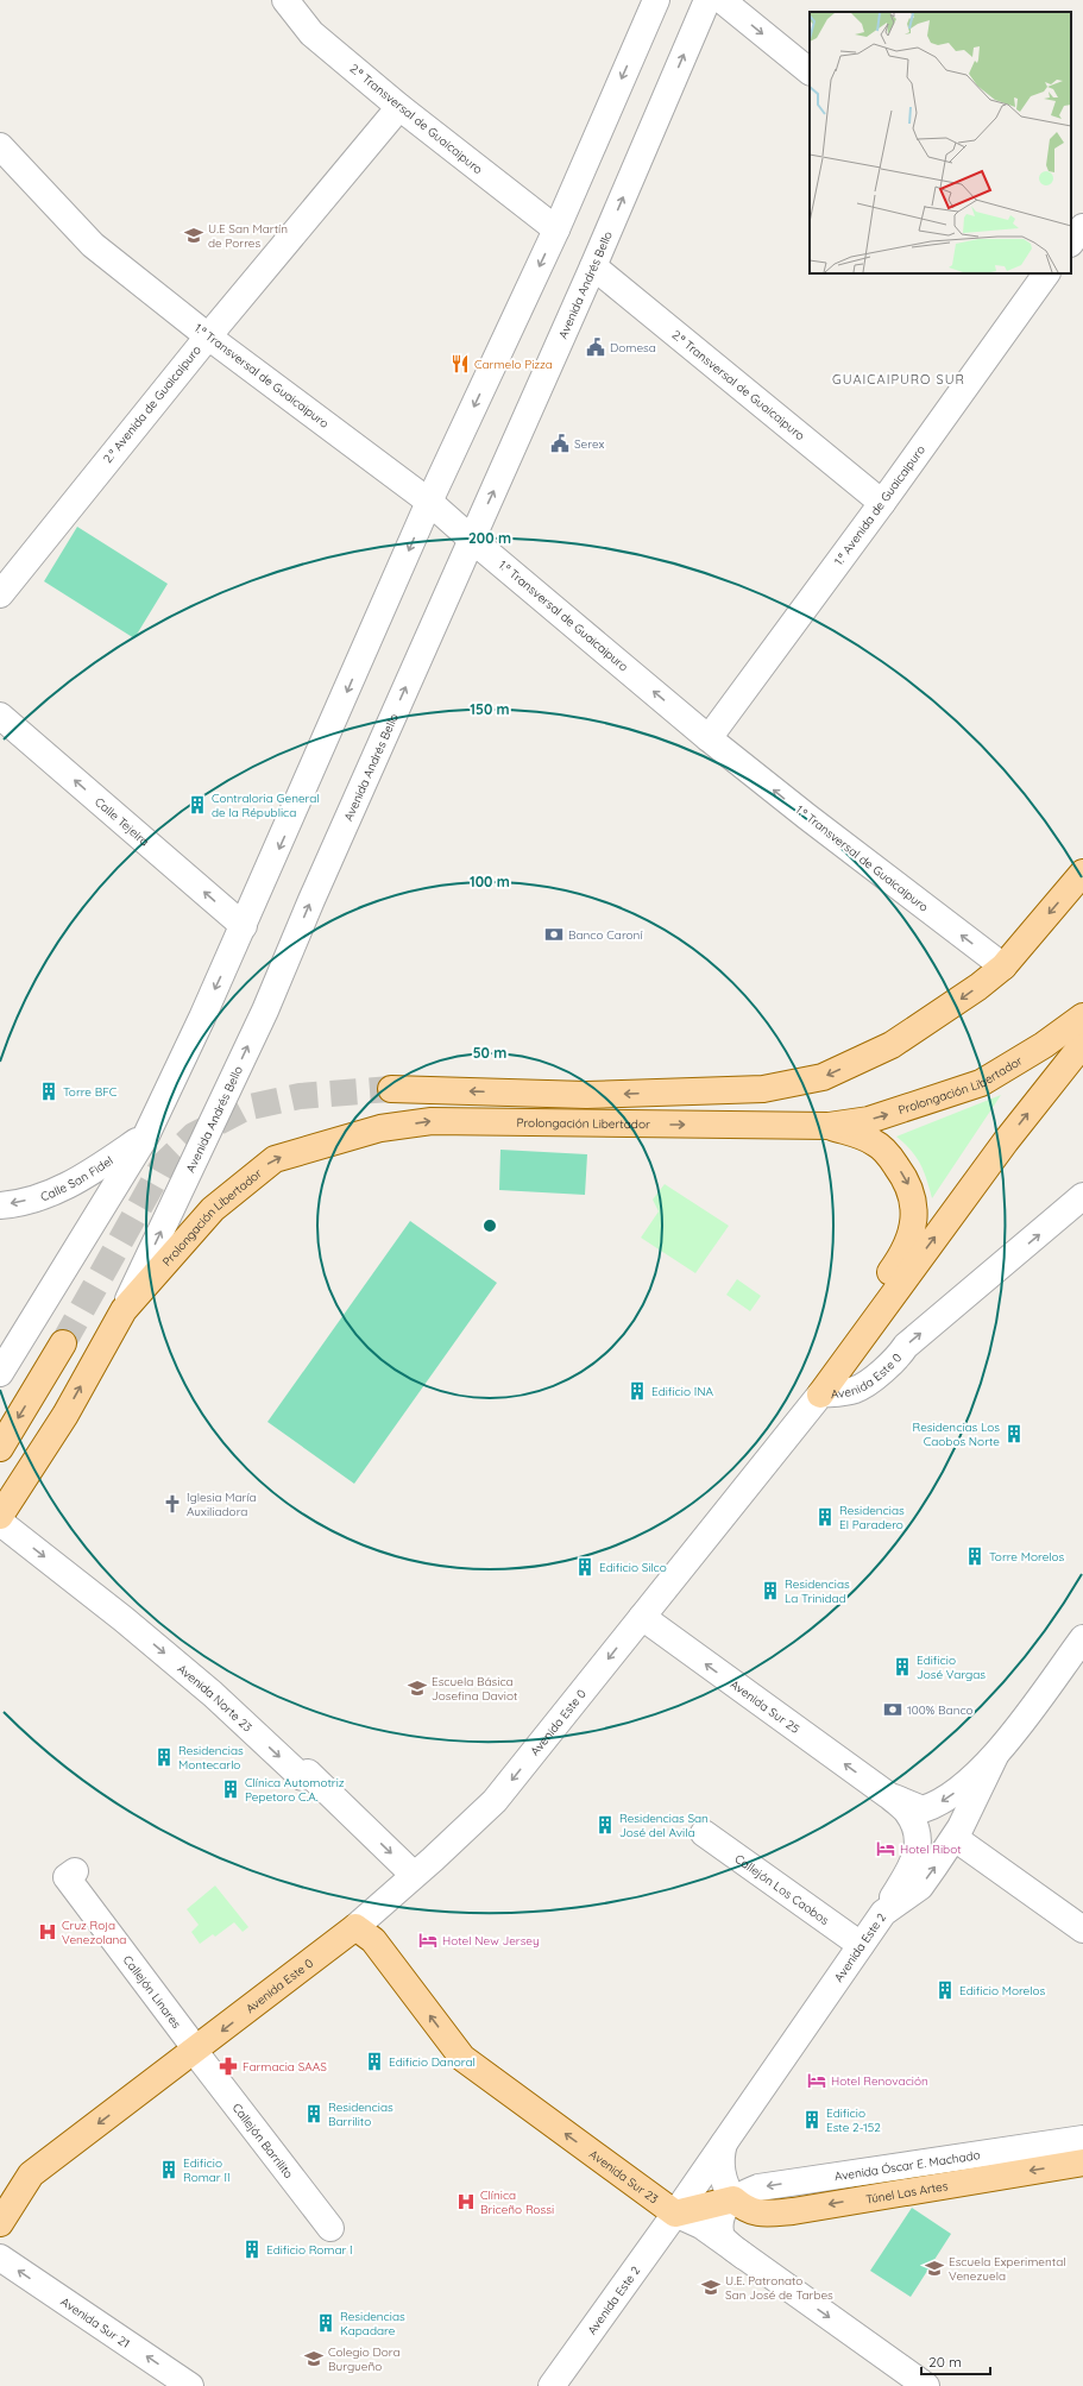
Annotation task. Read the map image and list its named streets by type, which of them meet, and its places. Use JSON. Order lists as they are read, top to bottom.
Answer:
{
  "streets": {
    "main road": [
      "Avenida Andrés Bello",
      "Prolongación Libertador",
      "Avenida Este 0",
      "Avenida Sur 23",
      "Túnel Las Artes"
    ],
    "street": [
      "2.ª Transversal de Guaicaipuro",
      "1.ª Transversal de Guaicaipuro",
      "2.ª Avenida de Guaicaipuro",
      "1.ª Avenida de Guaicaipuro",
      "Calle Tejeira",
      "Calle San Fidel",
      "Avenida Norte 23",
      "Avenida Sur 25",
      "Callejón Los Caobos",
      "Avenida Este 2",
      "Callejón Linares",
      "Callejón Barrilito",
      "Avenida Óscar E. Machado",
      "Avenida Sur 21"
    ]
  },
  "crossings": [
    ["2.ª Transversal de Guaicaipuro", "Avenida Andrés Bello"],
    ["2.ª Transversal de Guaicaipuro", "2.ª Avenida de Guaicaipuro"],
    ["2.ª Transversal de Guaicaipuro", "1.ª Avenida de Guaicaipuro"],
    ["Avenida Andrés Bello", "1.ª Transversal de Guaicaipuro"],
    ["Avenida Andrés Bello", "Prolongación Libertador"],
    ["Avenida Andrés Bello", "Avenida Norte 23"],
    ["1.ª Transversal de Guaicaipuro", "2.ª Avenida de Guaicaipuro"],
    ["1.ª Transversal de Guaicaipuro", "1.ª Avenida de Guaicaipuro"],
    ["Avenida Este 0", "Avenida Norte 23"],
    ["Avenida Este 0", "Avenida Sur 25"],
    ["Avenida Este 0", "Callejón Linares"],
    ["Avenida Este 0", "Callejón Barrilito"],
    ["Avenida Este 0", "Avenida Sur 23"],
    ["Avenida Sur 25", "Avenida Este 2"],
    ["Callejón Los Caobos", "Avenida Este 2"],
    ["Avenida Este 2", "Avenida Óscar E. Machado"],
    ["Avenida Este 2", "Avenida Sur 23"],
    ["Avenida Este 2", "Túnel Las Artes"],
    ["Callejón Linares", "Callejón Barrilito"],
    ["Avenida Óscar E. Machado", "Túnel Las Artes"]
  ],
  "one_way": [
    "1.ª Transversal de Guaicaipuro",
    "Calle Tejeira",
    "Calle San Fidel",
    "Avenida Norte 23",
    "Avenida Óscar E. Machado",
    "Túnel Las Artes",
    "Avenida Sur 21"
  ],
  "districts": ["GUAICAIPURO SUR"],
  "places": {
    "school or university": [
      "U.E San Martín de Porres",
      "Escuela Básica Josefina Daviot",
      "Escuela Experimental Venezuela",
      "U.E. Patronato San José de Tarbes",
      "Colegio Dora Burgueño"
    ],
    "public building": ["Domesa", "Serex"],
    "restaurant": ["Carmelo Pizza"],
    "building": [
      "Contraloria General de la Républica",
      "Torre BFC",
      "Edificio INA",
      "Residencias Los Caobos Norte",
      "Residencias El Paradero",
      "Torre Morelos",
      "Edificio Silco",
      "Residencias La Trinidad",
      "Edificio José Vargas",
      "Residencias Montecarlo",
      "Clínica Automotriz Pepetoro C.A.",
      "Residencias San José del Avila",
      "Edificio Morelos",
      "Edificio Danoral",
      "Residencias Barrilito",
      "Edificio Este 2-152",
      "Edificio Romar II",
      "Edificio Romar I",
      "Residencias Kapadare"
    ],
    "bank": ["Banco Caroní", "100% Banco"],
    "church": ["Iglesia María Auxiliadora"],
    "hotel": ["Hotel Ribot", "Hotel New Jersey", "Hotel Renovación"],
    "hospital": ["Cruz Roja Venezolana", "Clínica Briceño Rossi"],
    "pharmacy": ["Farmacia SAAS"]
  },
  "scale_bar": "20 m",
  "rings": [
    "200 m",
    "150 m",
    "100 m",
    "50 m"
  ]
}
